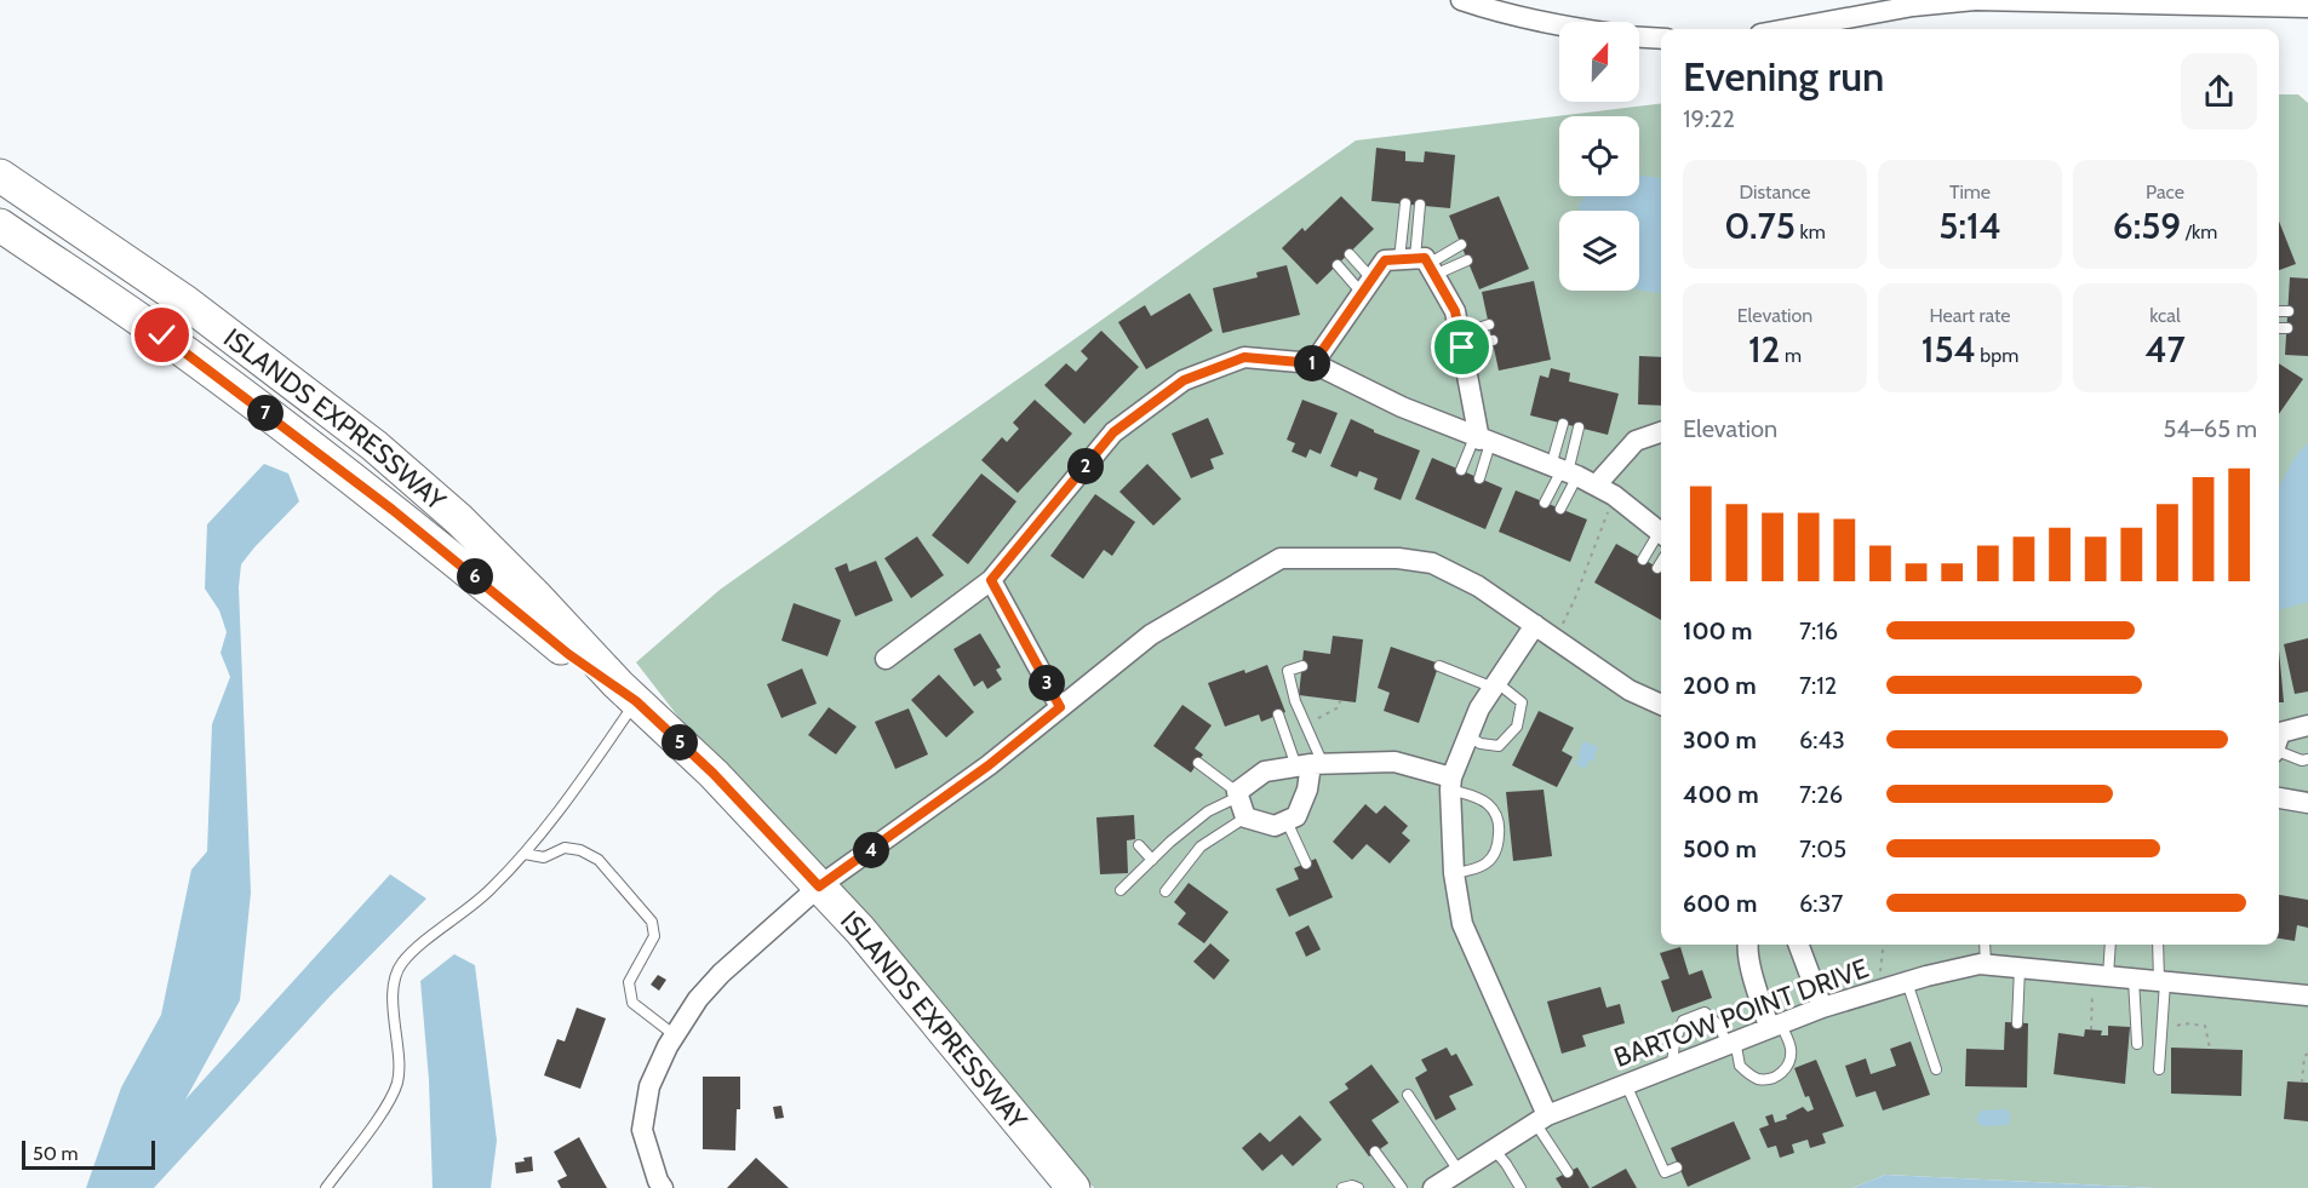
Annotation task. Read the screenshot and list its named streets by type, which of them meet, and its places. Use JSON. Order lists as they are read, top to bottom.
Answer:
{
  "streets": {
    "main road": ["ISLANDS EXPRESSWAY"],
    "street": ["BARTOW POINT DRIVE"]
  },
  "scale_bar": "50 m",
  "north": "top",
  "page": {
    "heading": ["Evening run", "19:22"],
    "stats": [
      ["Distance", "0.75 km"],
      ["Time", "5:14"],
      ["Pace", "6:59 /km"],
      ["Elevation", "12 m"],
      ["Heart rate", "154 bpm"],
      ["kcal", "47"]
    ],
    "pins": [
      "1",
      "7",
      "2",
      "6",
      "3",
      "5",
      "4"
    ],
    "chart": ["Elevation", "54–65 m"],
    "list": [
      {
        "name": "100 m",
        "note": "7:16"
      },
      {
        "name": "200 m",
        "note": "7:12"
      },
      {
        "name": "300 m",
        "note": "6:43"
      },
      {
        "name": "400 m",
        "note": "7:26"
      },
      {
        "name": "500 m",
        "note": "7:05"
      },
      {
        "name": "600 m",
        "note": "6:37"
      }
    ],
    "scale": "50 m"
  }
}
